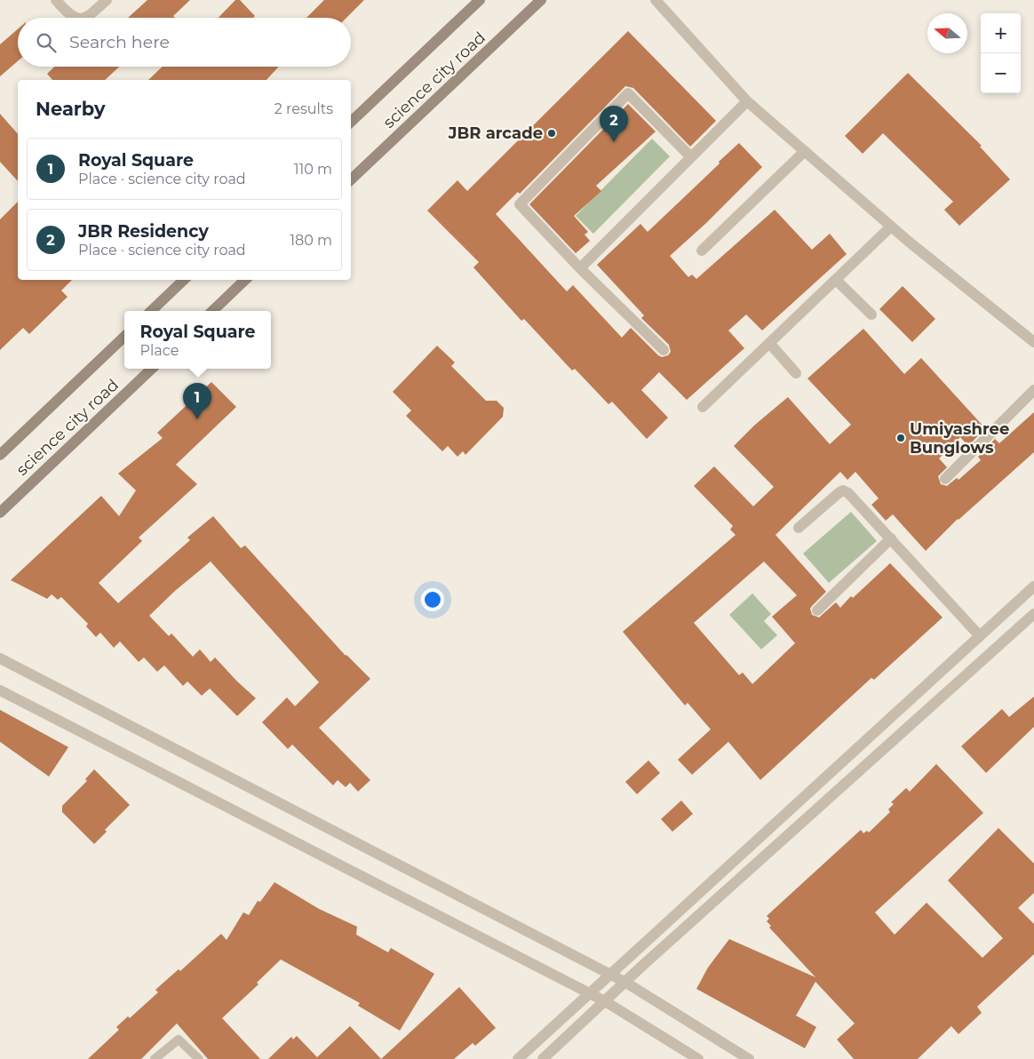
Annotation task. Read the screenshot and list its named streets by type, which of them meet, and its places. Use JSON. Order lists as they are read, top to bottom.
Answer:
{
  "streets": {
    "main road": ["science city road"]
  },
  "places": ["JBR arcade", "Umiyashree Bunglows"],
  "north": "left",
  "page": {
    "map_buttons": ["+", "−"],
    "search": "Search here",
    "heading": ["Nearby", "2 results"],
    "pins": ["2", "1"],
    "list": [
      {
        "mark": "1",
        "name": "Royal Square",
        "note": "Place · science city road",
        "value": "110 m"
      },
      {
        "mark": "2",
        "name": "JBR Residency",
        "note": "Place · science city road",
        "value": "180 m"
      }
    ],
    "popup": ["Royal Square", "Place"]
  }
}
